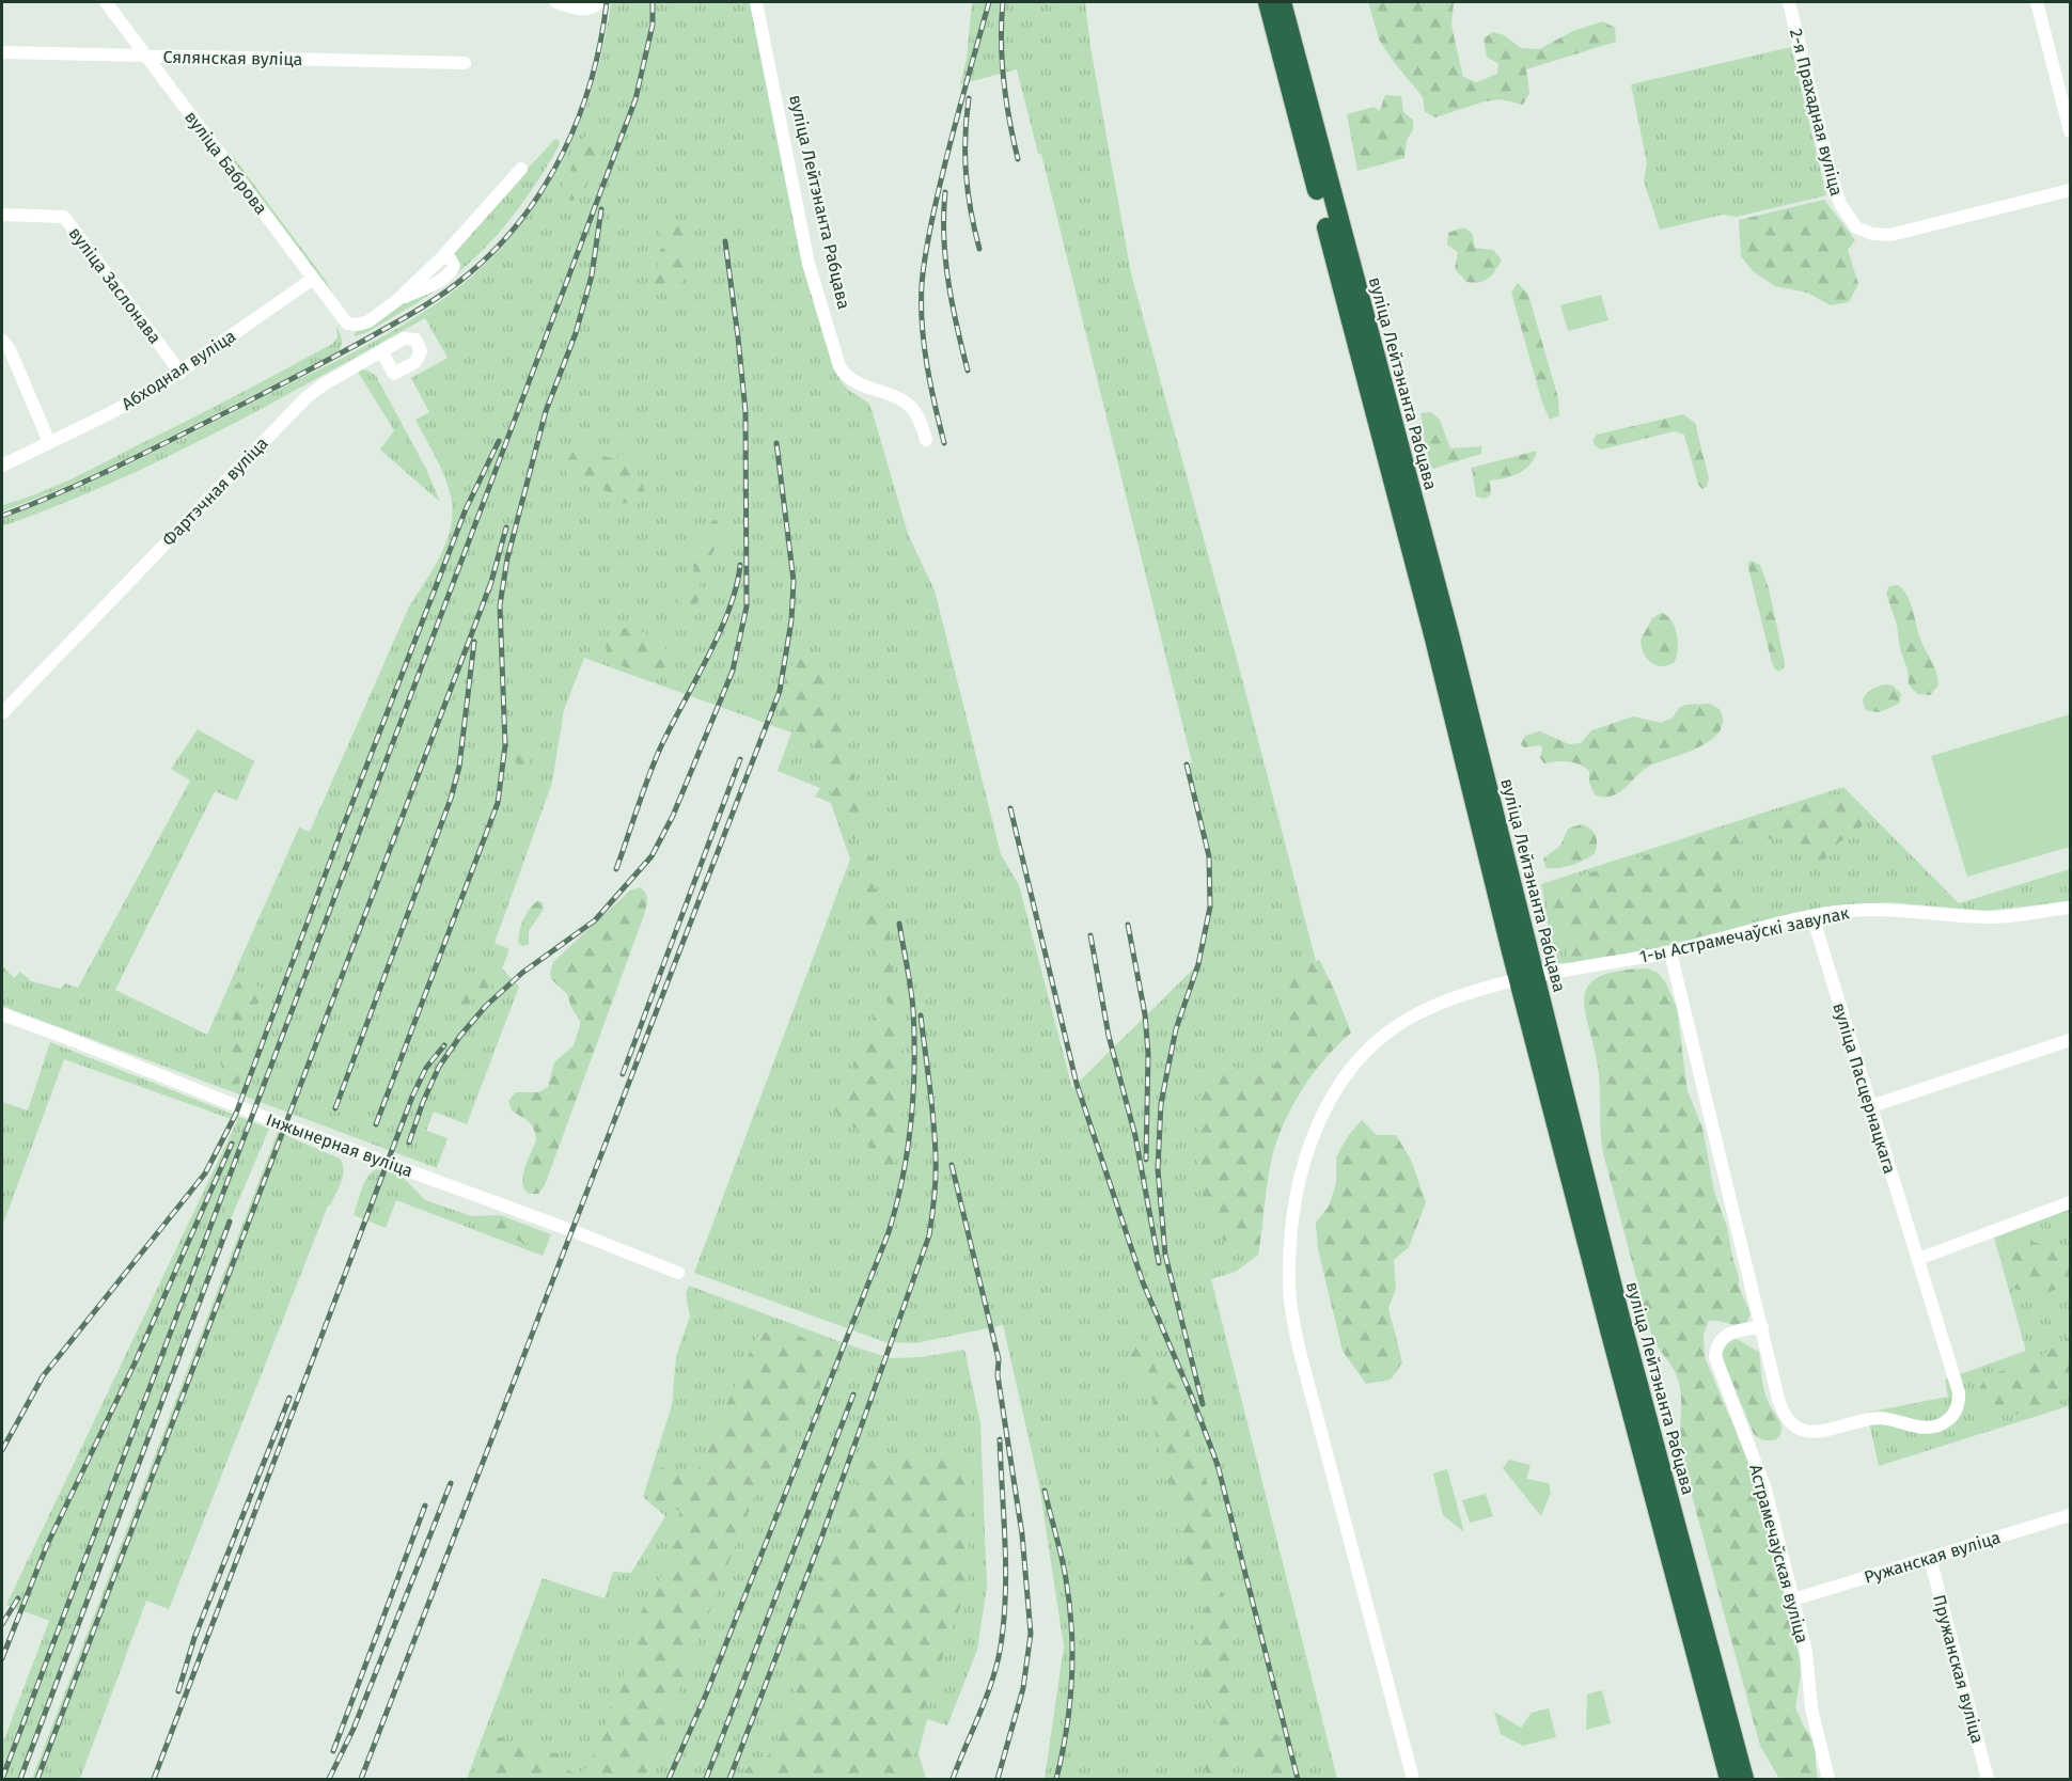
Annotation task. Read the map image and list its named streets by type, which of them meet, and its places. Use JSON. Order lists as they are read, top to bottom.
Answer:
{
  "streets": {
    "highway": ["вуліца Лейтэнанта Рабцава"],
    "street": [
      "Сялянская вуліца",
      "2-я Прахадная вуліца",
      "вуліца Баброва",
      "вуліца Заслонава",
      "Абходная вуліца",
      "Фартэчная вуліца",
      "1-ы Астрамечаўскі завулак",
      "вуліца Пасцернацкага",
      "Інжынерная вуліца",
      "Астрамечаўская вуліца",
      "Ружанская вуліца",
      "Пружанская вуліца"
    ]
  },
  "crossings": [
    ["Сялянская вуліца", "вуліца Баброва"],
    ["вуліца Баброва", "Абходная вуліца"],
    ["вуліца Лейтэнанта Рабцава", "1-ы Астрамечаўскі завулак"],
    ["вуліца Заслонава", "Абходная вуліца"],
    ["1-ы Астрамечаўскі завулак", "вуліца Пасцернацкага"],
    ["вуліца Пасцернацкага", "Астрамечаўская вуліца"],
    ["Астрамечаўская вуліца", "Ружанская вуліца"],
    ["Ружанская вуліца", "Пружанская вуліца"]
  ]
}
